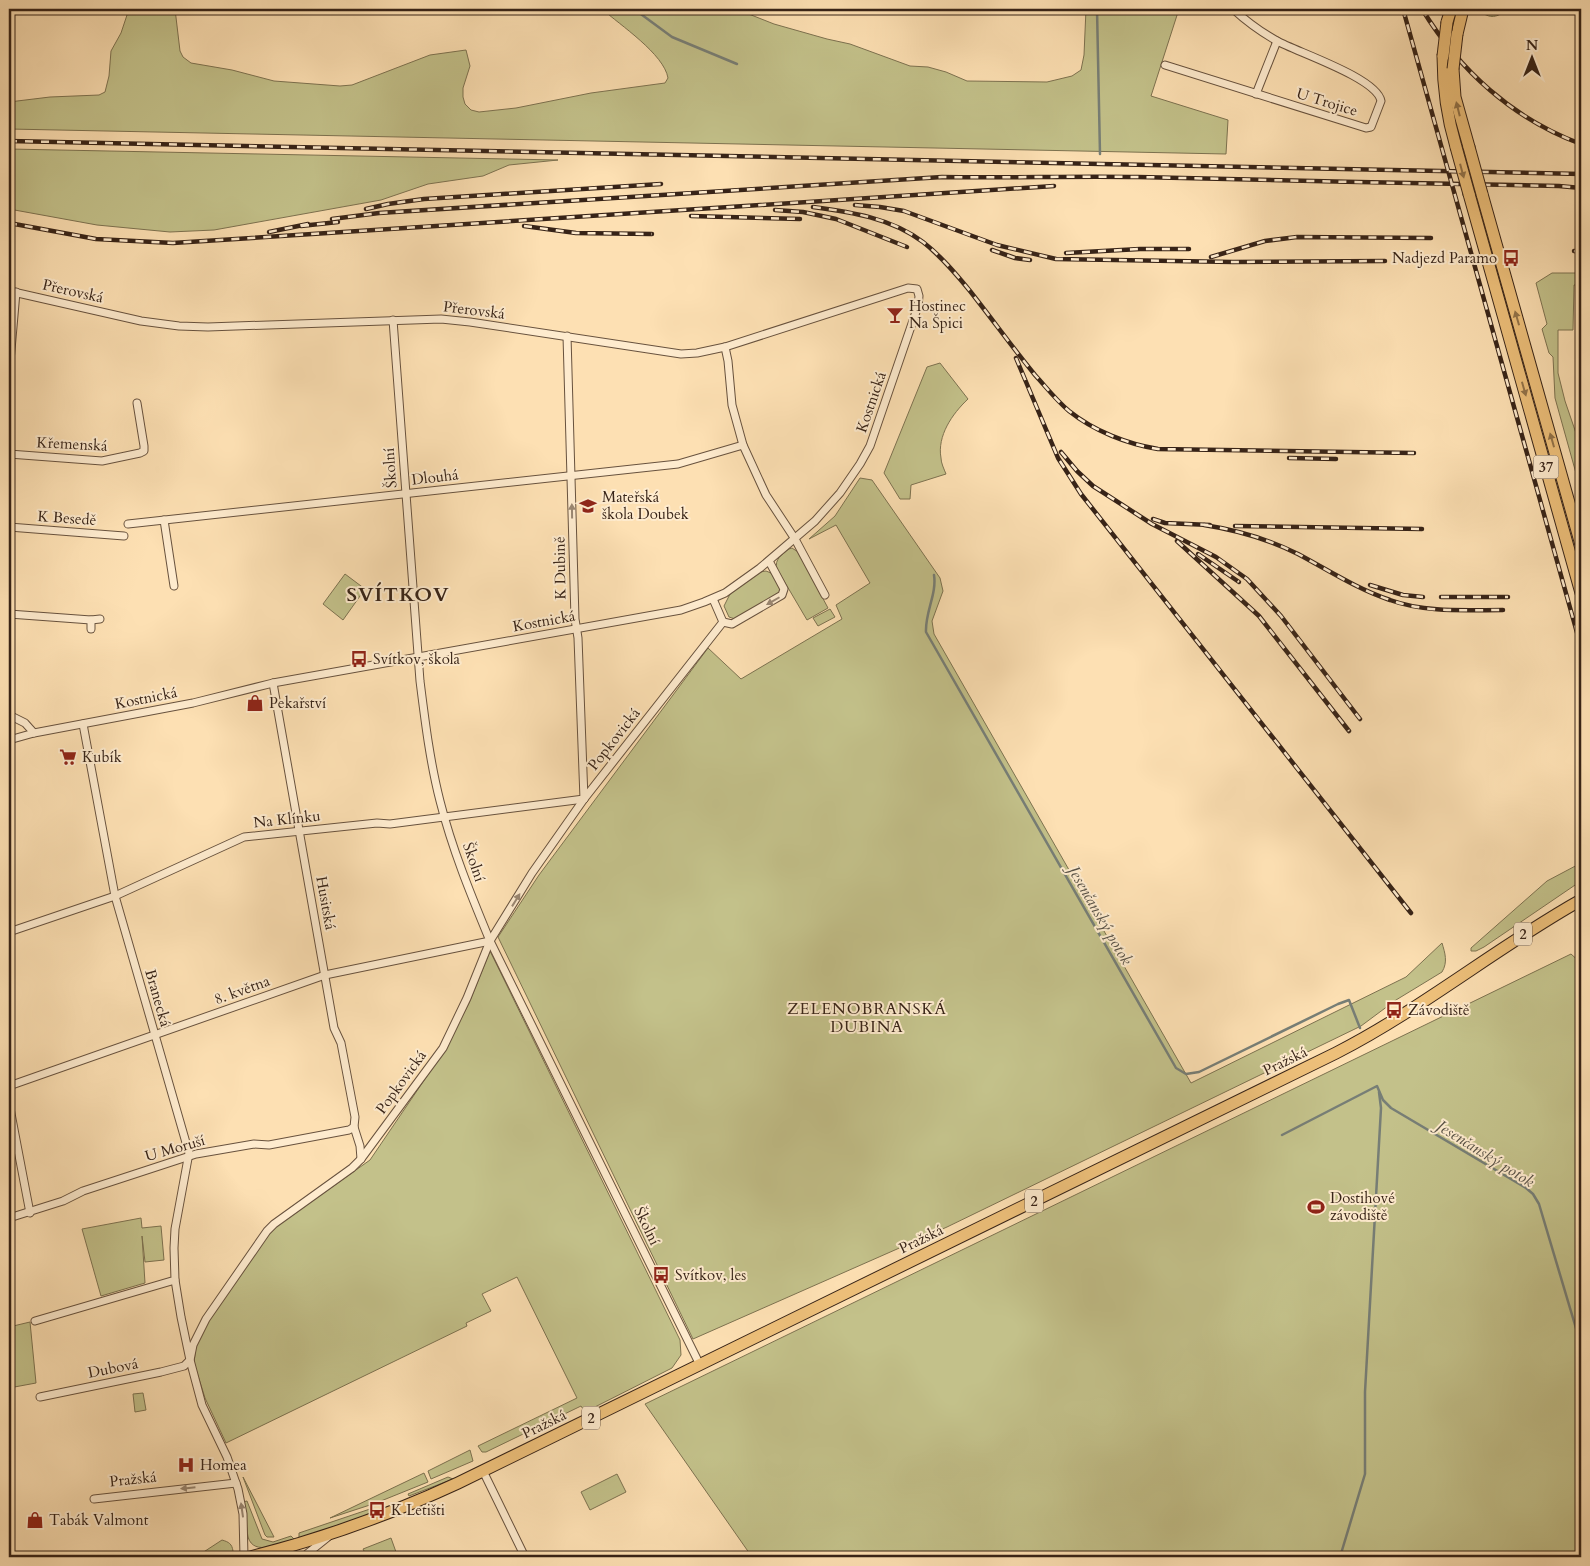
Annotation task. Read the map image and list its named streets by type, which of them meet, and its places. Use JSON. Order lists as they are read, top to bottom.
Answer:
{
  "streets": {
    "main road": ["37", "2", "Pražská"],
    "street": [
      "U Trojice",
      "Přerovská",
      "Kostnická",
      "Křemenská",
      "Školní",
      "Dlouhá",
      "K Besedě",
      "K Dubině",
      "Popkovická",
      "Na Klínku",
      "Husitská",
      "8. května",
      "Branecká",
      "U Moruší",
      "Dubová"
    ]
  },
  "crossings": [
    ["Přerovská", "Kostnická"],
    ["Přerovská", "Školní"],
    ["Přerovská", "K Dubině"],
    ["Kostnická", "Školní"],
    ["Kostnická", "K Dubině"],
    ["Kostnická", "Husitská"],
    ["Kostnická", "Branecká"],
    ["Školní", "Dlouhá"],
    ["Školní", "Popkovická"],
    ["Školní", "Na Klínku"],
    ["Školní", "8. května"],
    ["Školní", "Pražská"],
    ["Dlouhá", "K Dubině"],
    ["K Dubině", "Popkovická"],
    ["K Dubině", "Na Klínku"],
    ["Popkovická", "Na Klínku"],
    ["Popkovická", "Husitská"],
    ["Popkovická", "8. května"],
    ["Popkovická", "Branecká"],
    ["Popkovická", "Dubová"],
    ["Na Klínku", "Husitská"],
    ["Na Klínku", "Branecká"],
    ["Husitská", "8. května"],
    ["Husitská", "U Moruší"],
    ["8. května", "Branecká"],
    ["Branecká", "U Moruší"],
    ["Branecká", "Dubová"]
  ],
  "districts": ["SVÍTKOV", "ZELENOBRANSKÁ DUBINA"],
  "water": ["Jesenčanský potok"],
  "places": {
    "bus stop": [
      "Nadjezd Paramo",
      "Svítkov, škola",
      "Závodiště",
      "Svítkov, les",
      "K Letišti"
    ],
    "bar": ["Hostinec Na Špici"],
    "school or university": ["Mateřská škola Doubek"],
    "shop": ["Pekařství", "Tabák Valmont"],
    "supermarket": ["Kubík"],
    "sports": ["Dostihové závodiště"],
    "hospital": ["Homea"]
  },
  "north": "top"
}
